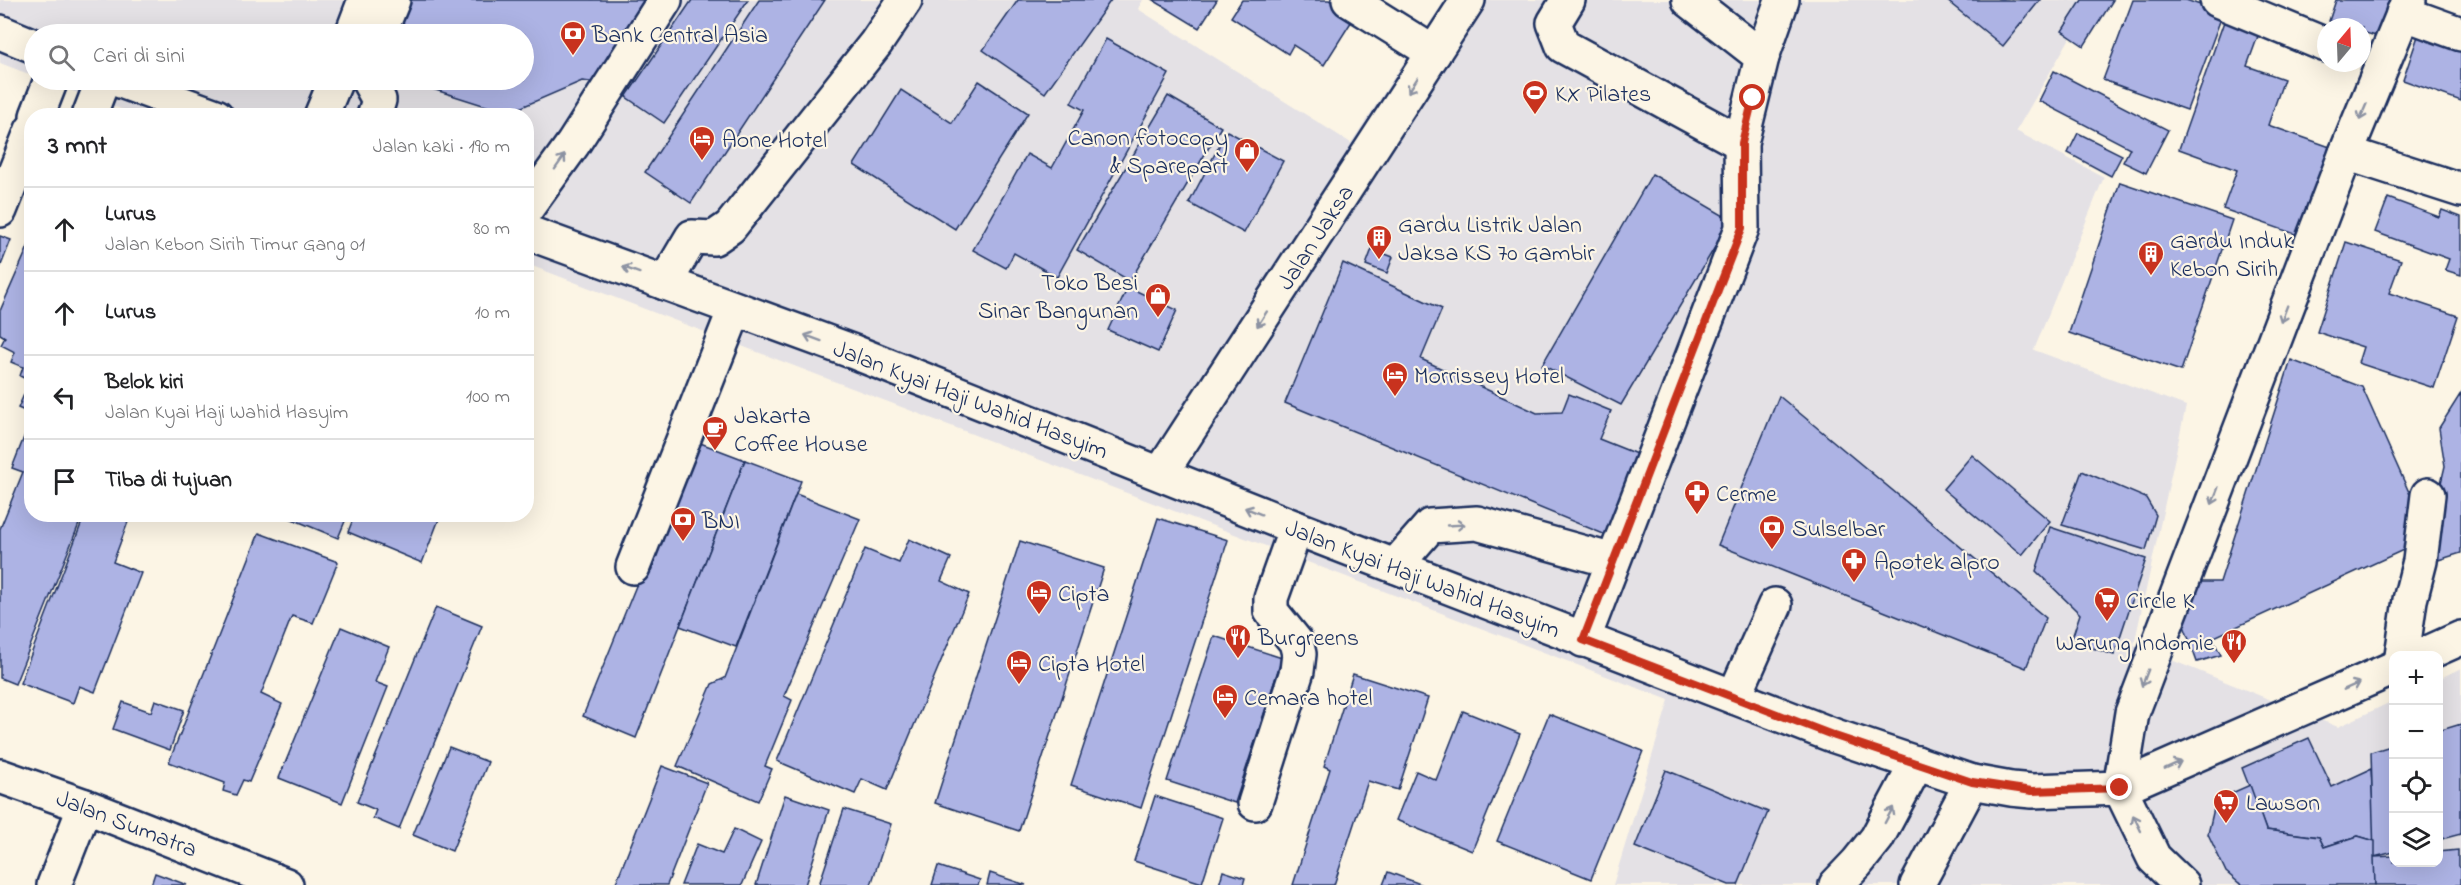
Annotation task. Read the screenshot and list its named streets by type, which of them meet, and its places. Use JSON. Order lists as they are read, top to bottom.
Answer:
{
  "streets": {
    "street": ["Jalan Jaksa", "Jalan Kyai Haji Wahid Hasyim", "Jalan Sumatra"]
  },
  "crossings": [
    ["Jalan Jaksa", "Jalan Kyai Haji Wahid Hasyim"]
  ],
  "one_way": ["Jalan Jaksa"],
  "places": {
    "bank": ["Bank Central Asia", "BNI", "Sulselbar"],
    "sports": ["KX Pilates"],
    "hotel": [
      "Aone Hotel",
      "Morrissey Hotel",
      "Cipta",
      "Cipta Hotel",
      "Cemara hotel"
    ],
    "shop": ["Canon fotocopy & Sparepart", "Toko Besi Sinar Bangunan"],
    "building": ["Gardu Listrik Jalan Jaksa KS 70 Gambir", "Gardu Induk Kebon Sirih"],
    "cafe": ["Jakarta Coffee House"],
    "pharmacy": ["Cerme", "Apotek alpro"],
    "supermarket": ["Circle K", "Lawson"],
    "restaurant": ["Burgreens", "Warung Indomie"]
  },
  "north": "top",
  "page": {
    "search": "Cari di sini",
    "heading": ["3 mnt", "Jalan kaki · 190 m"],
    "list": [
      ["Lurus", "Jalan Kebon Sirih Timur Gang 01", "80 m"],
      ["Lurus", "10 m"],
      ["Belok kiri", "Jalan Kyai Haji Wahid Hasyim", "100 m"],
      "Tiba di tujuan"
    ],
    "map_buttons": ["+", "−"]
  }
}
